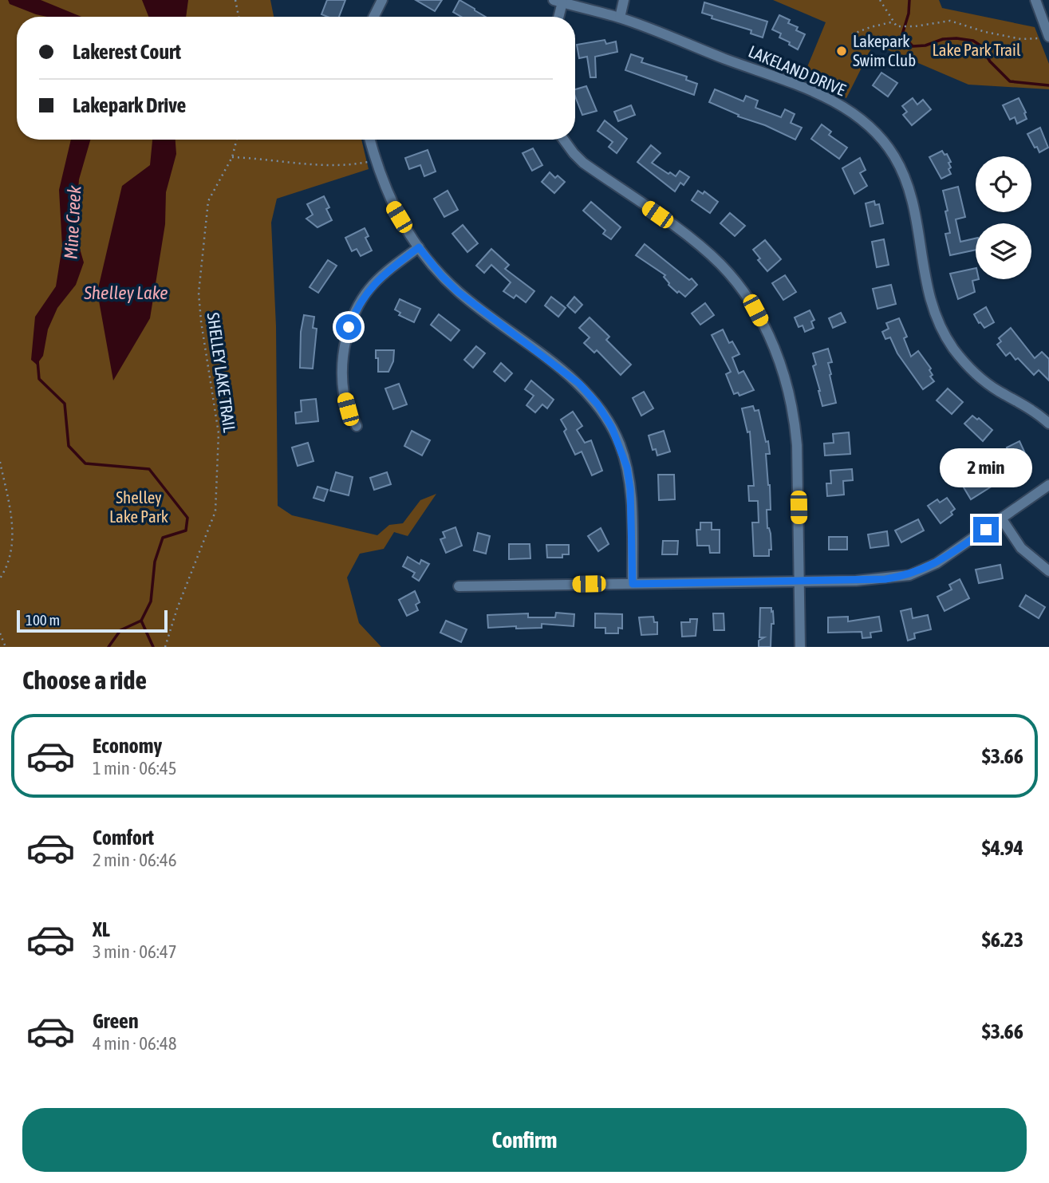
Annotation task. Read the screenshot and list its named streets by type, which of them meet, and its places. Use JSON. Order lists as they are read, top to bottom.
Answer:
{
  "streets": {
    "street": ["LAKELAND DRIVE"],
    "path": ["SHELLEY LAKE TRAIL"]
  },
  "water": ["Mine Creek", "Shelley Lake"],
  "parks": ["Lake Park Trail", "Shelley Lake Park"],
  "places": ["Lakepark Swim Club"],
  "scale_bar": "100 m",
  "page": {
    "banner": ["Lakerest Court", "Lakepark Drive"],
    "bubble": "2 min",
    "scale": "100 m",
    "heading": "Choose a ride",
    "list": [
      {
        "name": "Economy",
        "note": "1 min · 06:45",
        "value": "$3.66"
      },
      {
        "name": "Comfort",
        "note": "2 min · 06:46",
        "value": "$4.94"
      },
      {
        "name": "XL",
        "note": "3 min · 06:47",
        "value": "$6.23"
      },
      {
        "name": "Green",
        "note": "4 min · 06:48",
        "value": "$3.66"
      }
    ],
    "buttons": "Confirm"
  }
}
